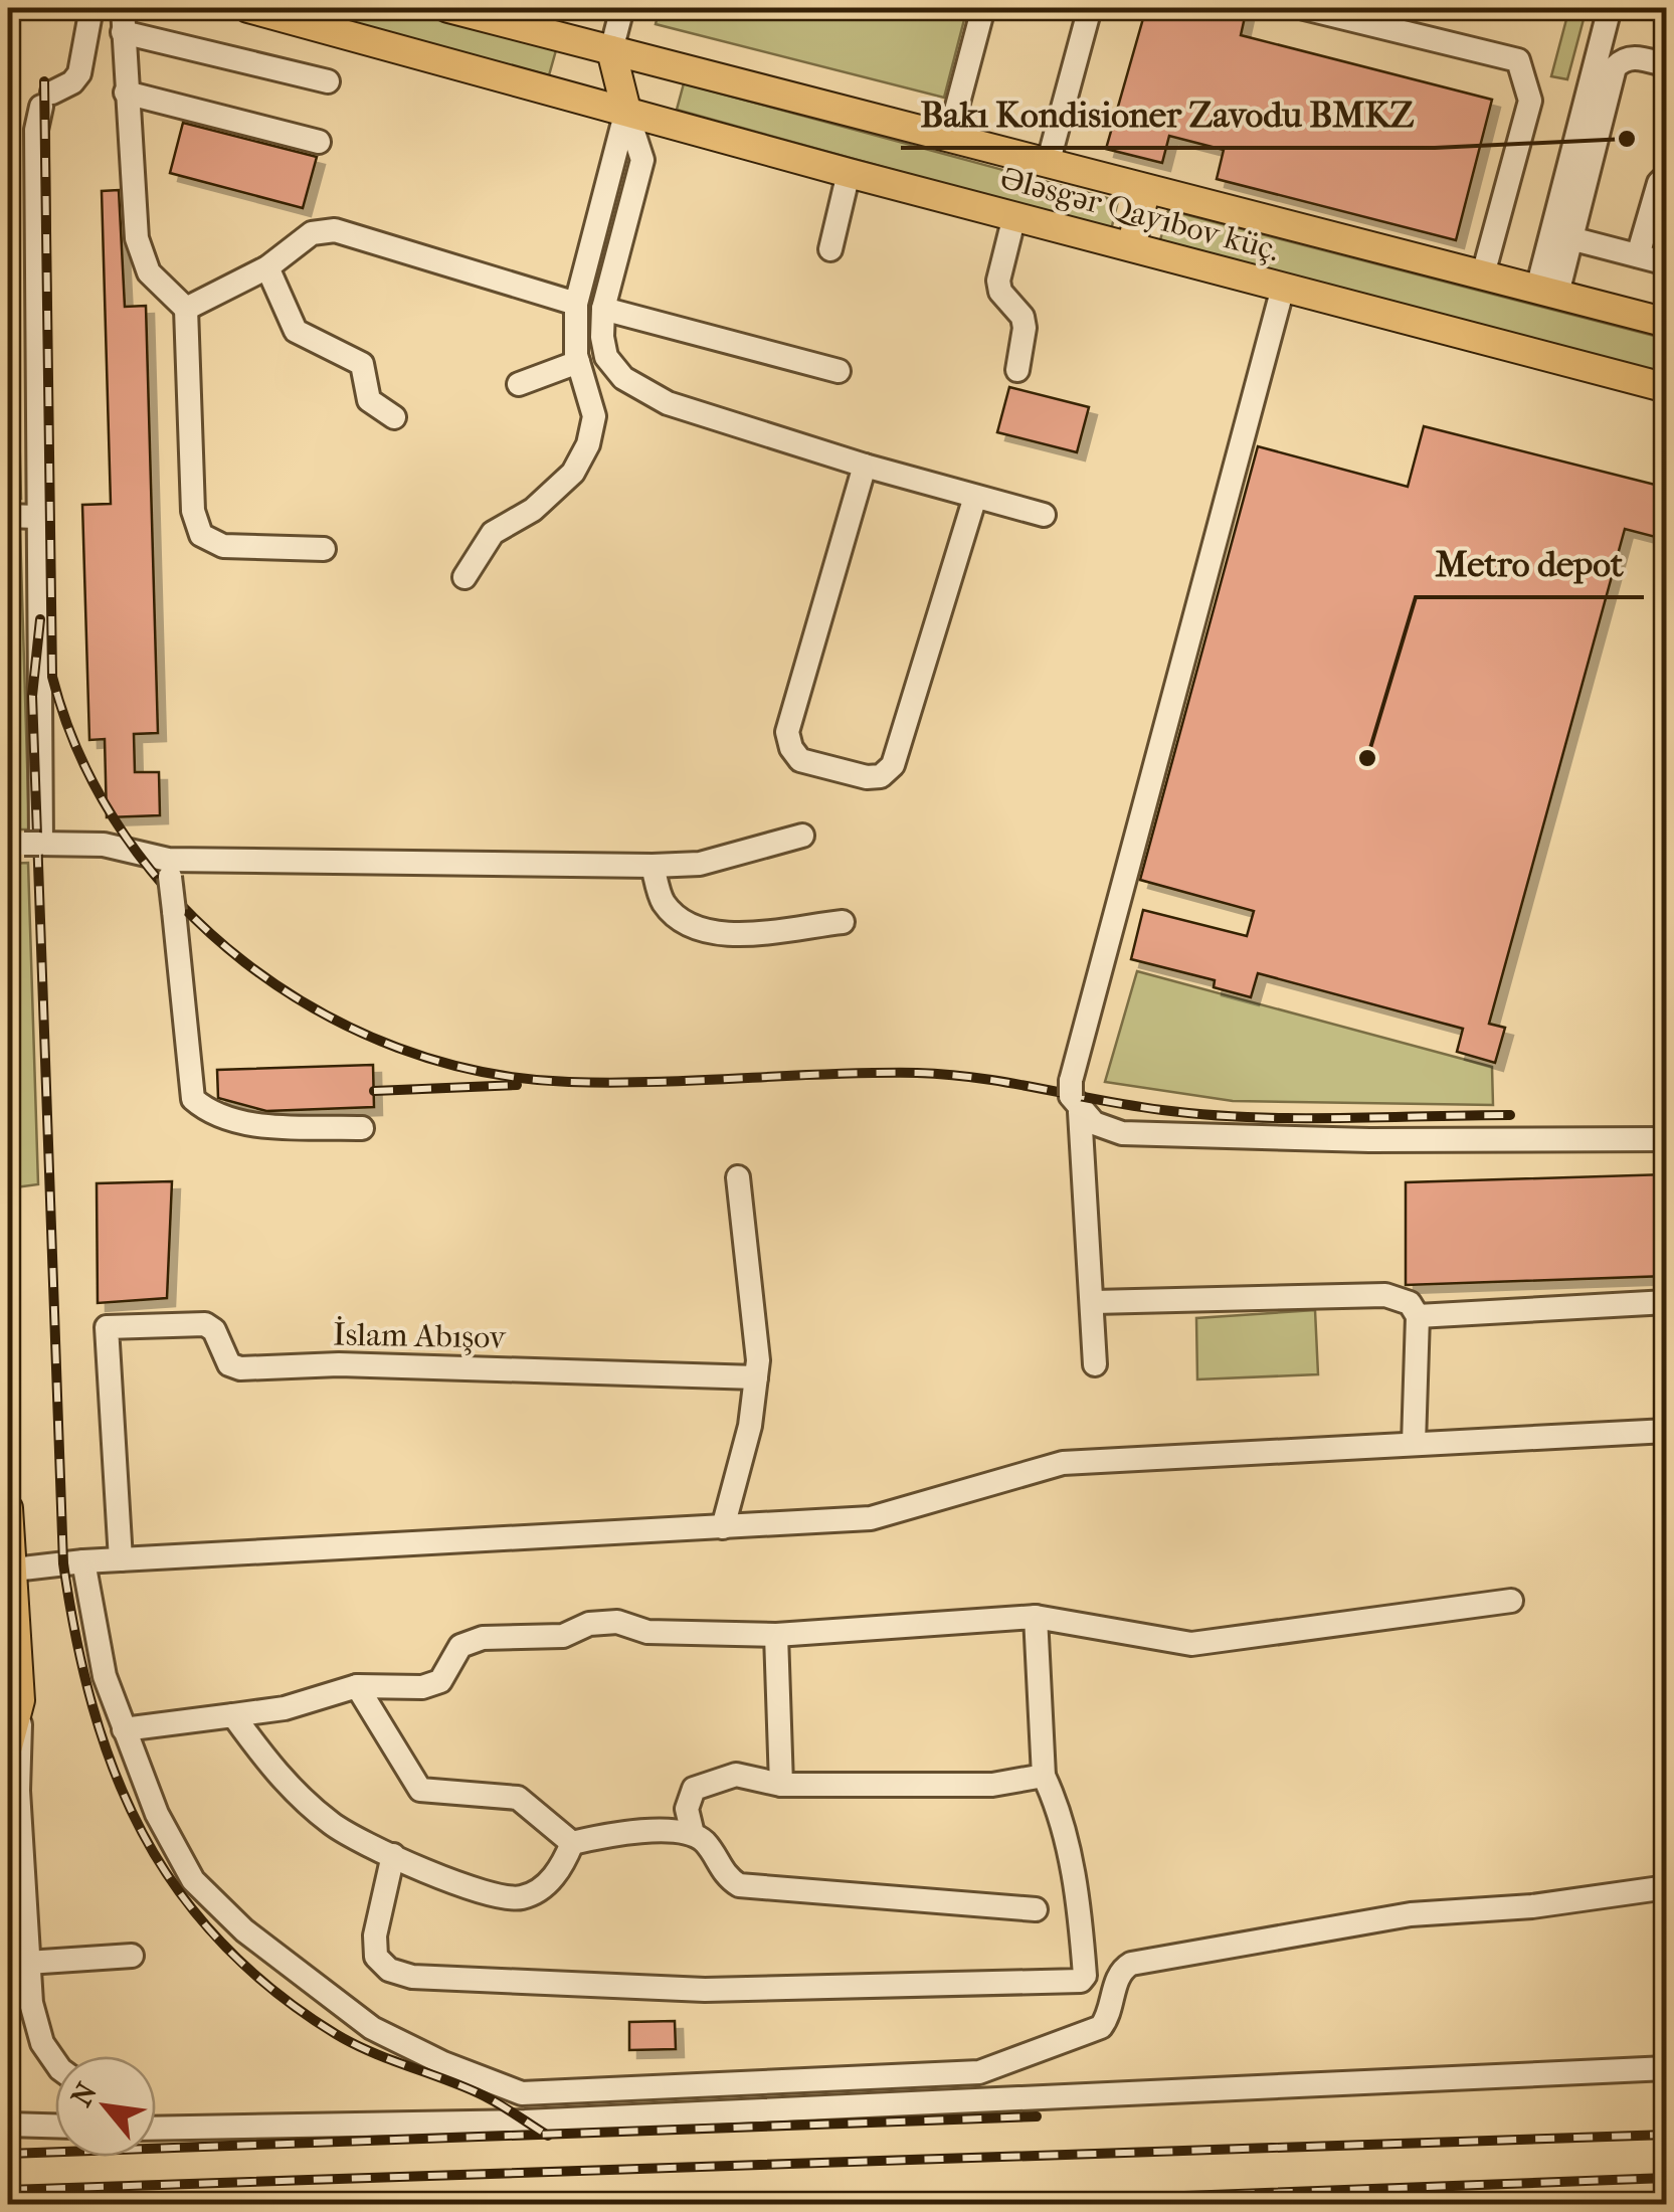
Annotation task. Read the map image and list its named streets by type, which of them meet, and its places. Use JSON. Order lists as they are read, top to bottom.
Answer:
{
  "streets": {
    "main road": ["Ələsgər Qayıbov küç."],
    "street": ["İslam Abışov"]
  },
  "places": ["Bakı Kondisioner Zavodu BMKZ", "Metro depot"],
  "north": "top left"
}
